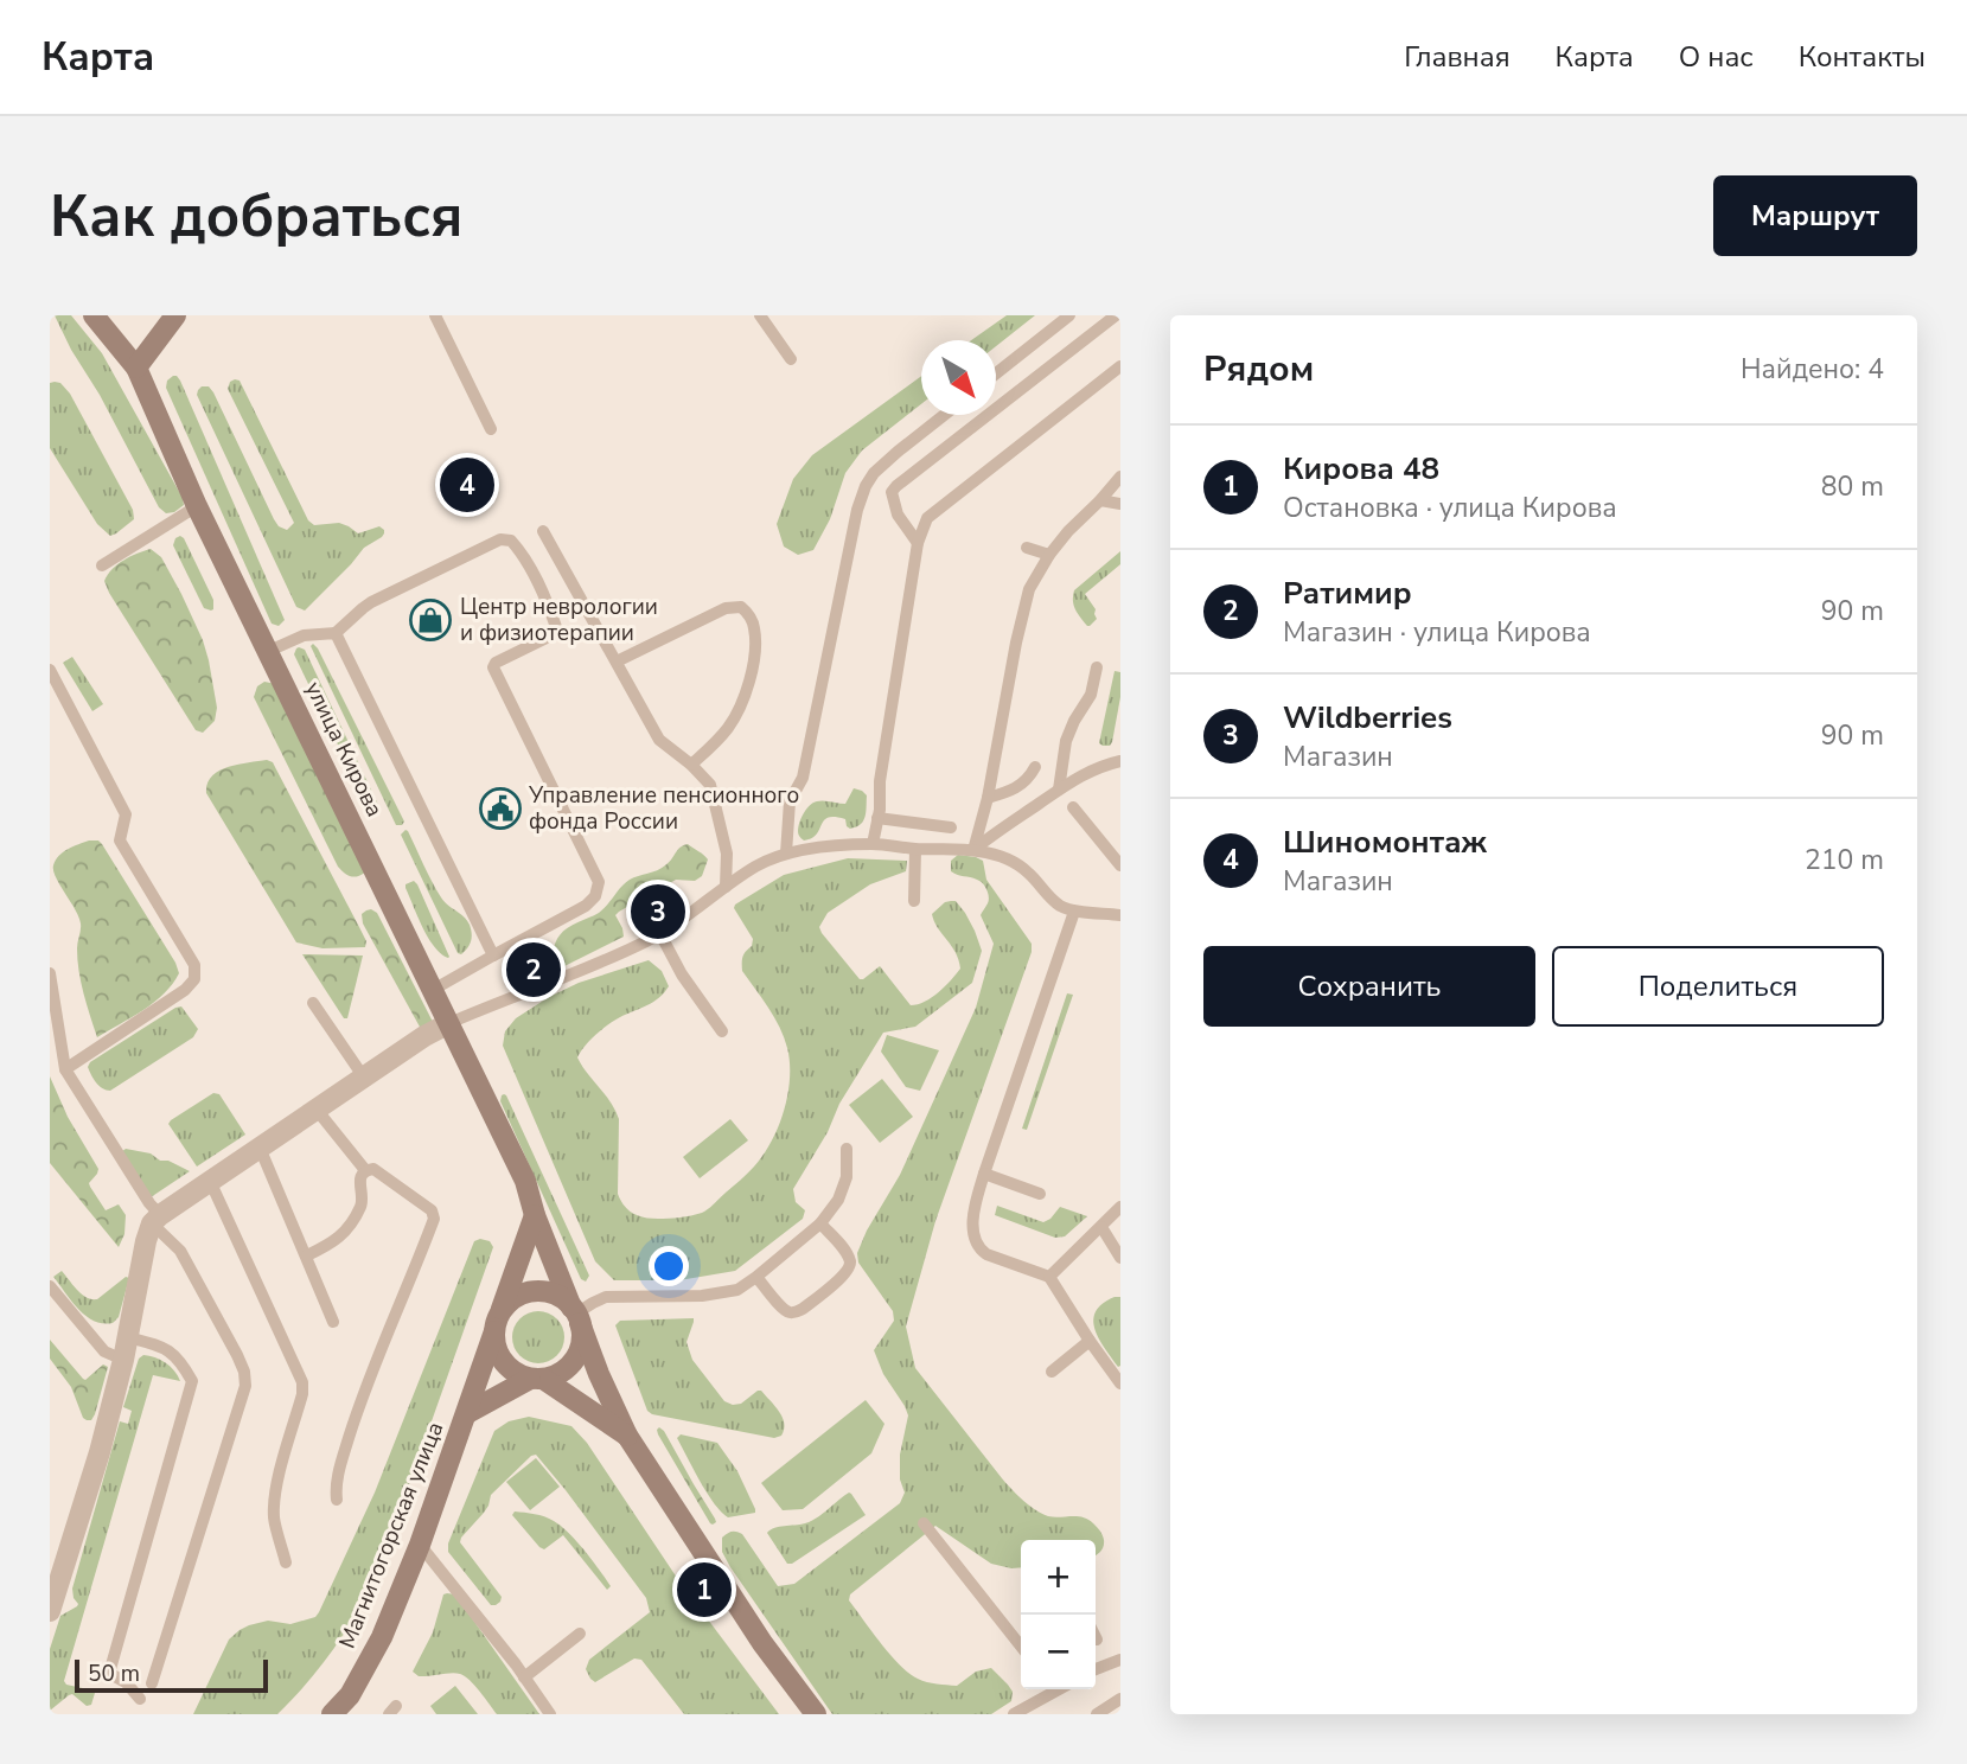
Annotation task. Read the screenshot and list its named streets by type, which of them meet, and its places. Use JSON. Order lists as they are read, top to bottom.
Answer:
{
  "streets": {
    "main road": ["улица Кирова", "Магнитогорская улица"]
  },
  "crossings": [
    ["улица Кирова", "Магнитогорская улица"]
  ],
  "places": {
    "shop": ["Центр неврологии и физиотерапии"],
    "public building": ["Управление пенсионного фонда России"]
  },
  "scale_bar": "50 m",
  "north": "bottom right",
  "page": {
    "header": "Карта",
    "nav": [
      "Главная",
      "Карта",
      "О нас",
      "Контакты"
    ],
    "buttons": [
      "Маршрут",
      ["Сохранить", "Поделиться"]
    ],
    "title": "Как добраться",
    "heading": ["Рядом", "Найдено: 4"],
    "list": [
      {
        "mark": "1",
        "name": "Кирова 48",
        "note": "Остановка · улица Кирова",
        "value": "80 m"
      },
      {
        "mark": "2",
        "name": "Ратимир",
        "note": "Магазин · улица Кирова",
        "value": "90 m"
      },
      {
        "mark": "3",
        "name": "Wildberries",
        "note": "Магазин",
        "value": "90 m"
      },
      {
        "mark": "4",
        "name": "Шиномонтаж",
        "note": "Магазин",
        "value": "210 m"
      }
    ],
    "pins": [
      "4",
      "3",
      "2",
      "1"
    ],
    "map_buttons": ["+", "−"],
    "scale": "50 m"
  }
}
